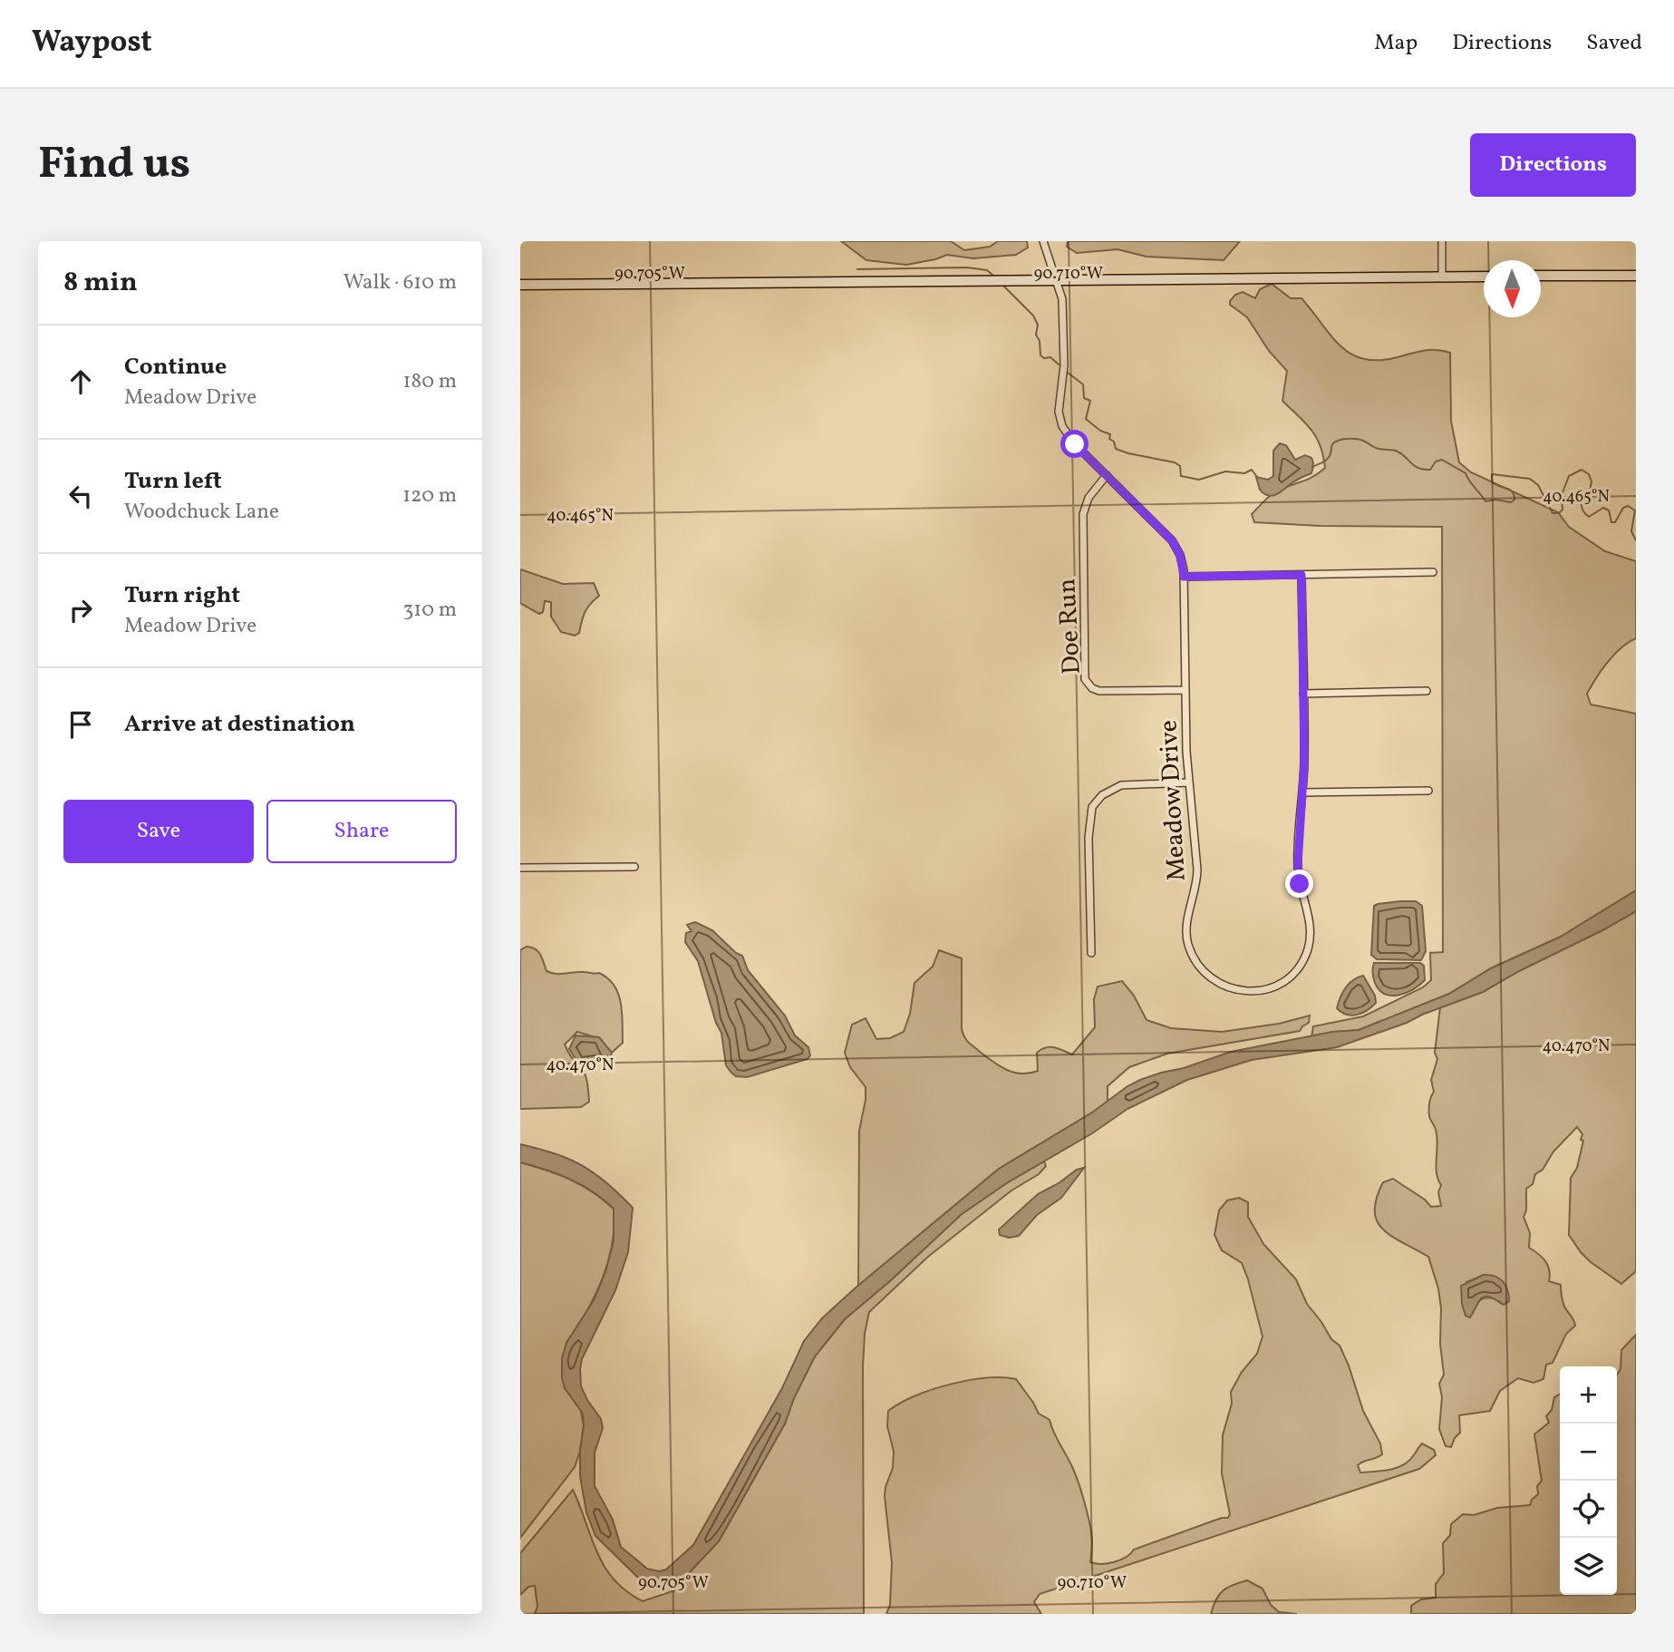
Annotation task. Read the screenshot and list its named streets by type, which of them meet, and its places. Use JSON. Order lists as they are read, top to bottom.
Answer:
{
  "streets": {
    "street": ["Doe Run", "Meadow Drive"]
  },
  "crossings": [
    ["Doe Run", "Meadow Drive"]
  ],
  "north": "bottom",
  "page": {
    "header": "Waypost",
    "nav": ["Map", "Directions", "Saved"],
    "buttons": [
      "Directions",
      ["Save", "Share"]
    ],
    "title": "Find us",
    "heading": ["8 min", "Walk · 610 m"],
    "list": [
      ["Continue", "Meadow Drive", "180 m"],
      ["Turn left", "Woodchuck Lane", "120 m"],
      ["Turn right", "Meadow Drive", "310 m"],
      "Arrive at destination"
    ],
    "map_buttons": ["+", "−"]
  },
  "coordinates": [
    "90.705°W",
    "90.710°W",
    "40.465°N",
    "40.470°N"
  ]
}
